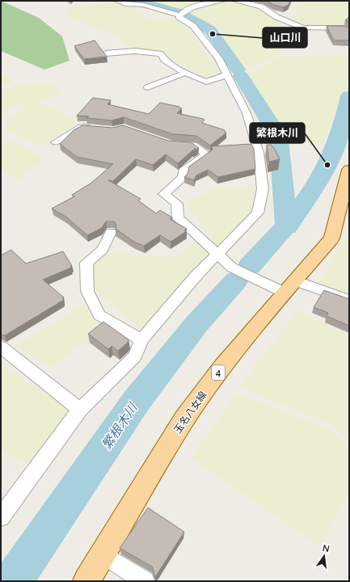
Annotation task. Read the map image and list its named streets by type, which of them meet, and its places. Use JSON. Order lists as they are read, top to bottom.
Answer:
{
  "streets": {
    "main road": ["4", "玉名八女線"]
  },
  "water": ["繁根木川"],
  "places": ["山口川", "繁根木川"],
  "north": "top"
}
